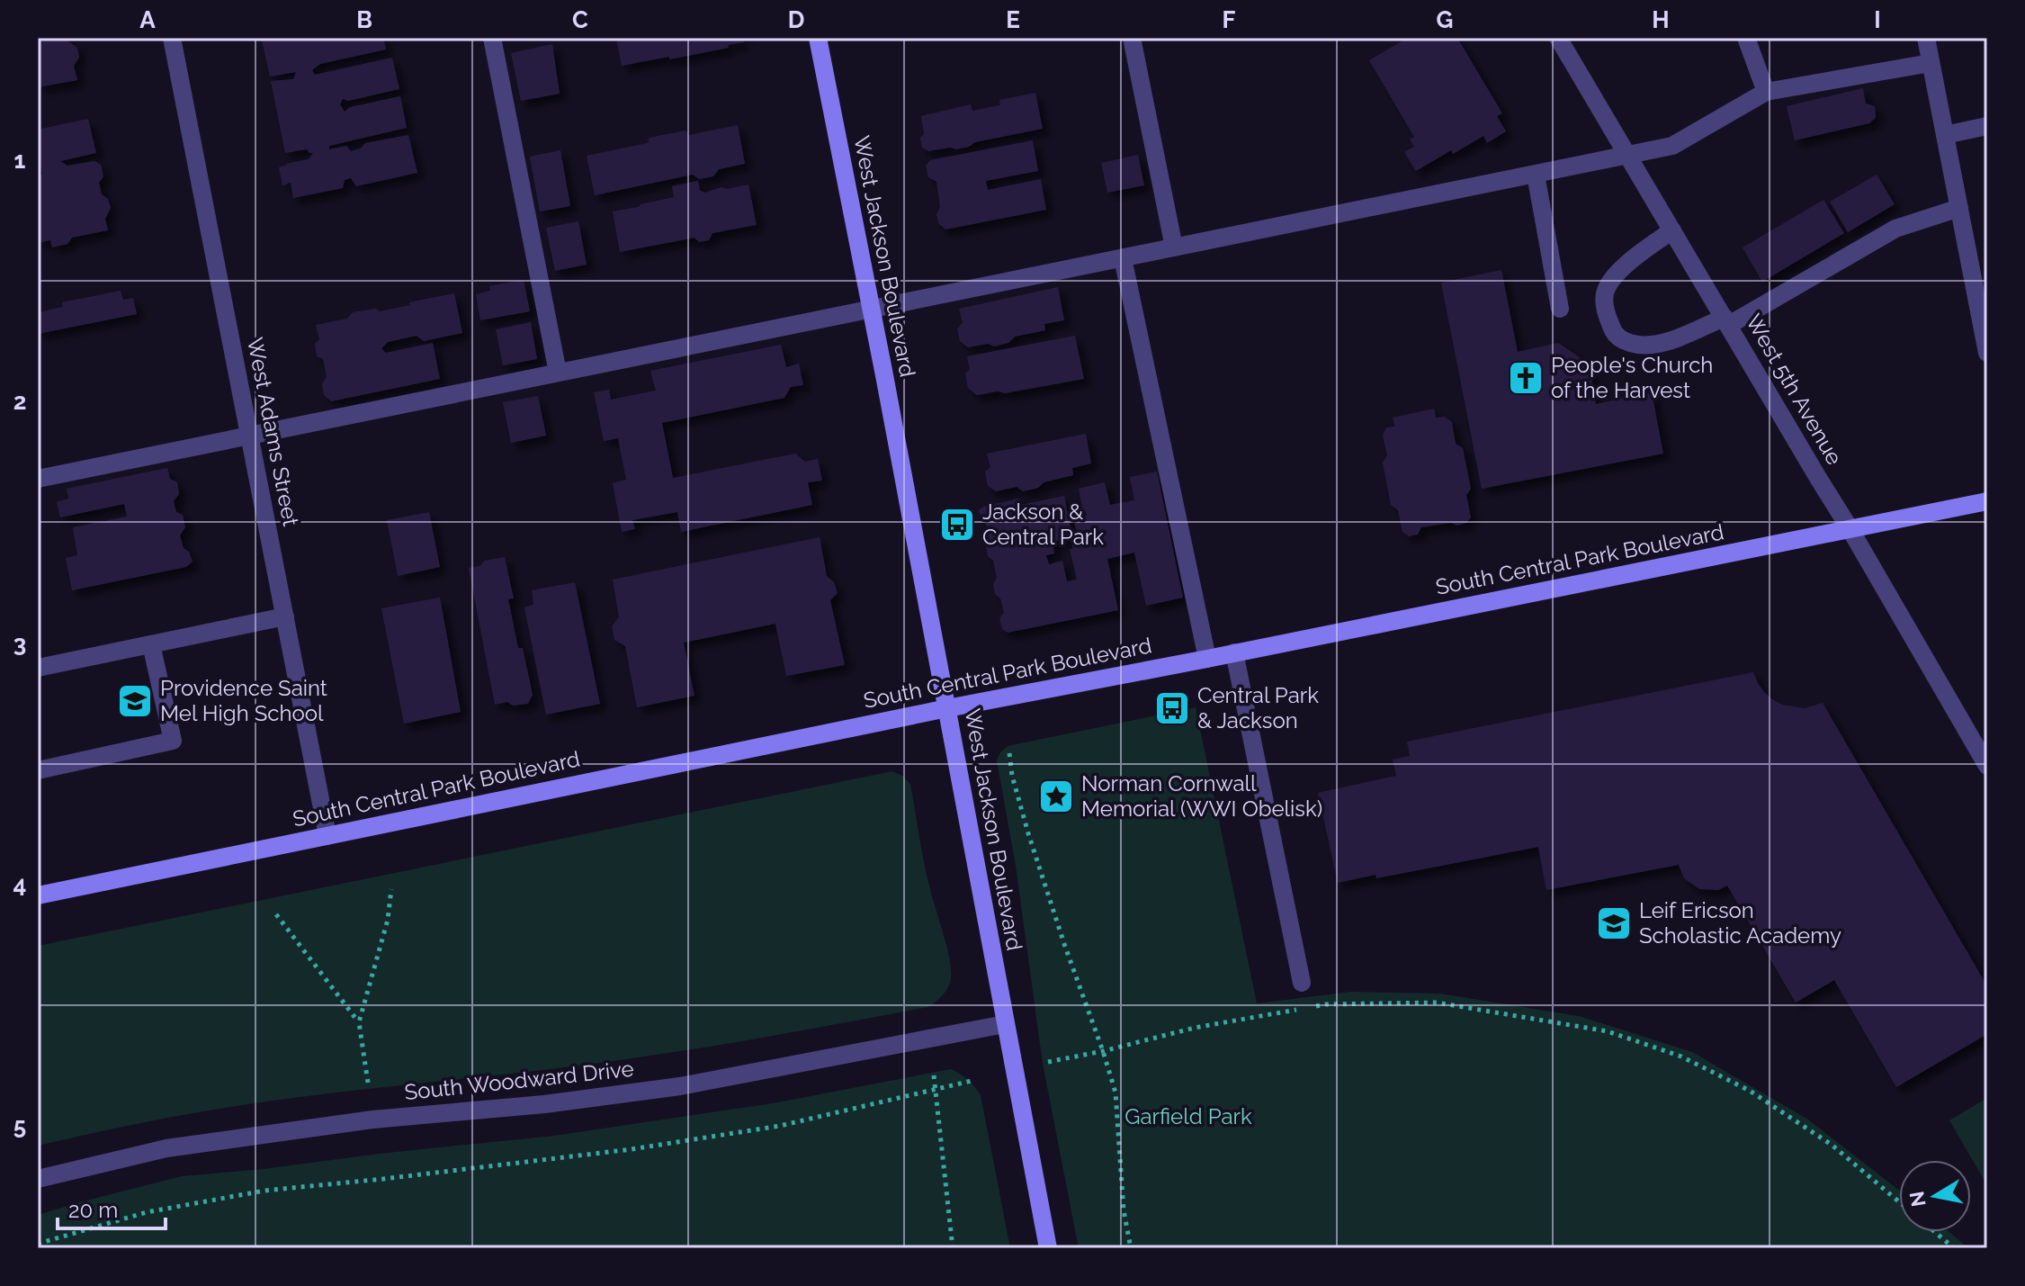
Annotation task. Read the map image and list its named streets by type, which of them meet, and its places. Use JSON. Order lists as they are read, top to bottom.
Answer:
{
  "streets": {
    "street": [
      "West Jackson Boulevard",
      "West 5th Avenue",
      "West Adams Street",
      "South Central Park Boulevard",
      "South Woodward Drive"
    ]
  },
  "crossings": [
    ["West Jackson Boulevard", "South Central Park Boulevard"],
    ["West Jackson Boulevard", "South Woodward Drive"],
    ["West 5th Avenue", "South Central Park Boulevard"],
    ["West Adams Street", "South Central Park Boulevard"]
  ],
  "parks": ["Garfield Park"],
  "places": {
    "church": ["People's Church of the Harvest"],
    "bus stop": ["Jackson & Central Park", "Central Park & Jackson"],
    "school or university": ["Providence Saint Mel High School", "Leif Ericson Scholastic Academy"],
    "place": ["Norman Cornwall Memorial (WWI Obelisk)"]
  },
  "scale_bar": "20 m",
  "north": "left",
  "grid": {
    "columns": [
      "A",
      "B",
      "C",
      "D",
      "E",
      "F",
      "G",
      "H",
      "I"
    ],
    "rows": [
      "1",
      "2",
      "3",
      "4",
      "5"
    ]
  }
}
